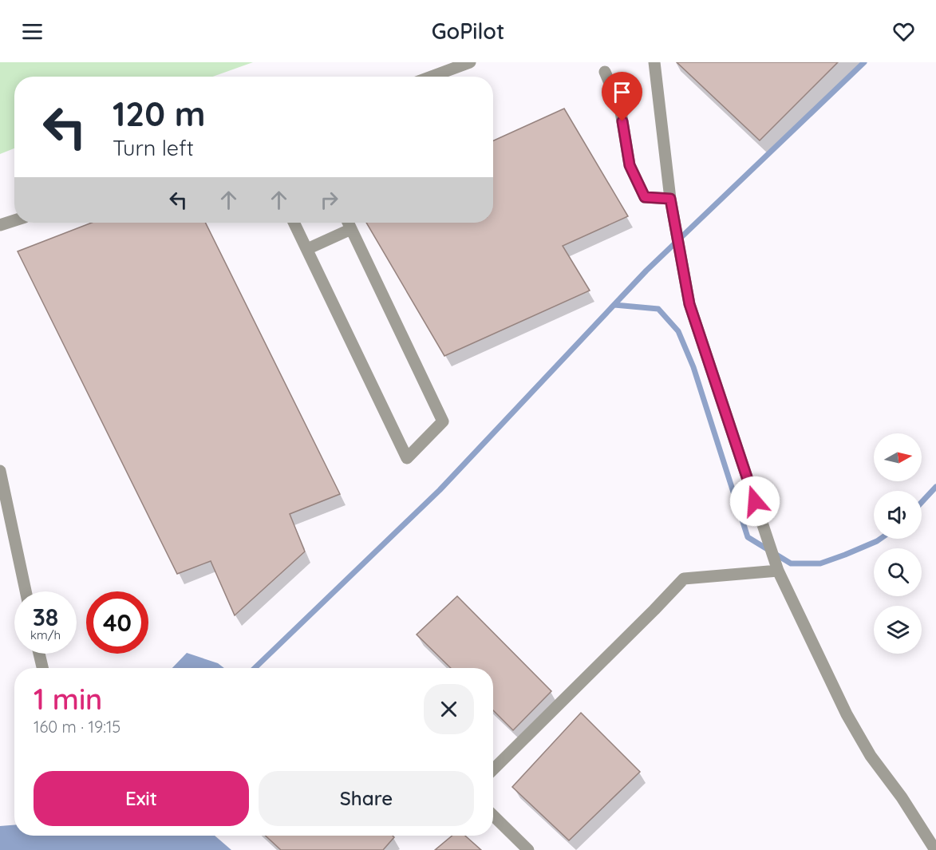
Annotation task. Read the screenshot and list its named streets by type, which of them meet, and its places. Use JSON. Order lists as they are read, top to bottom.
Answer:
{
  "north": "right",
  "page": {
    "header": "GoPilot",
    "turn": ["120 m", "Turn left"],
    "speed": "38 km/h",
    "limit": "40",
    "heading": ["1 min", "160 m · 19:15"],
    "buttons": ["Exit", "Share"]
  }
}
